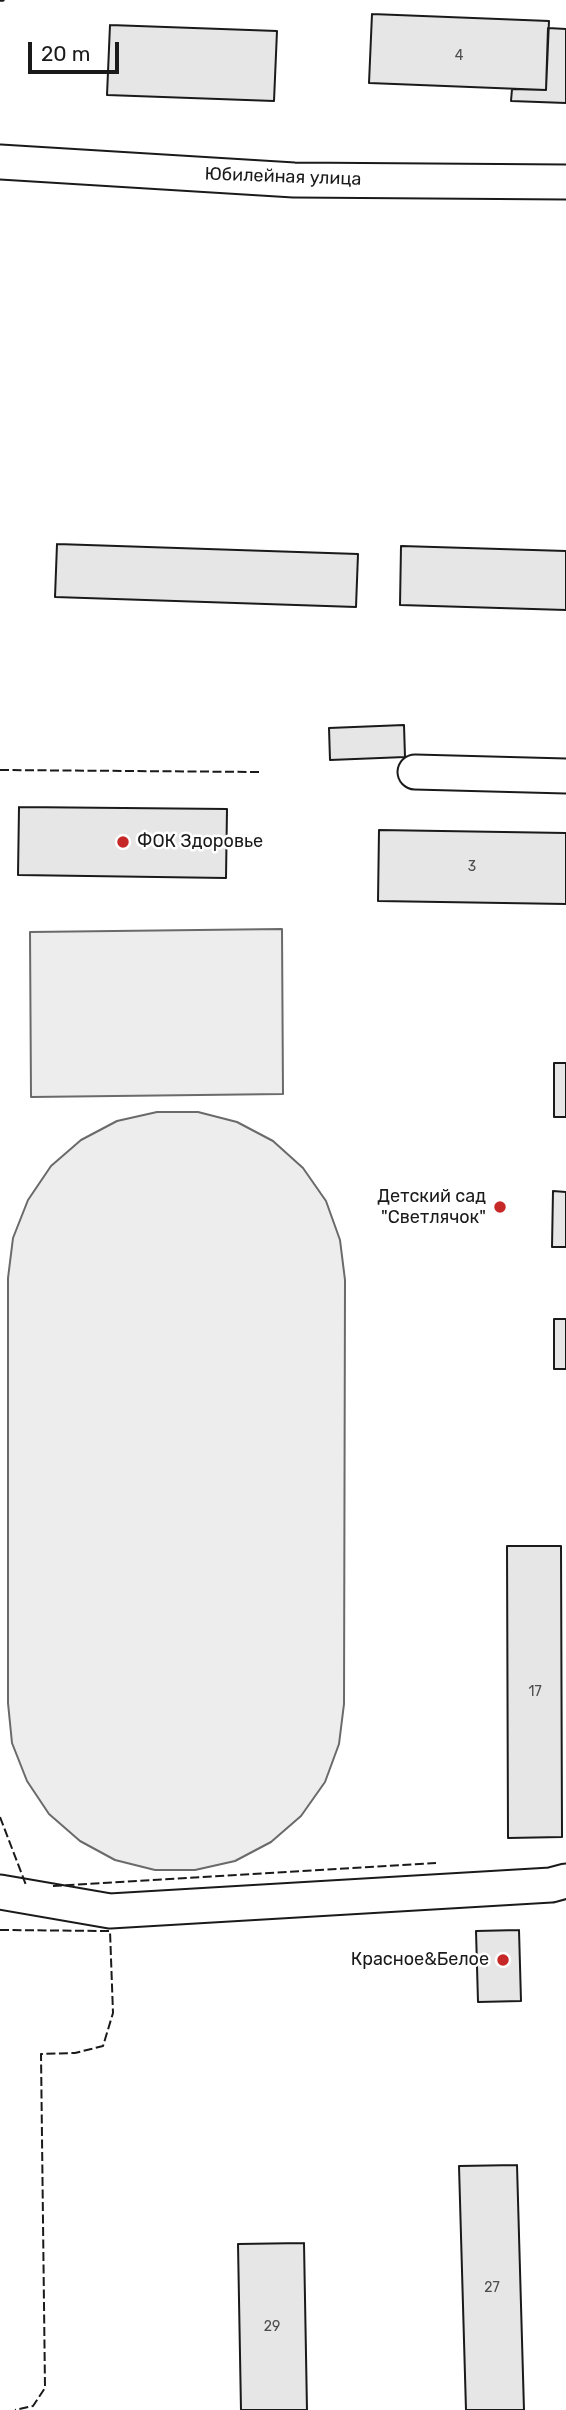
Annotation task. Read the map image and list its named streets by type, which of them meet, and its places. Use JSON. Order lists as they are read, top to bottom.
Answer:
{
  "streets": {
    "street": ["Юбилейная улица"]
  },
  "places": ["ФОК Здоровье", "Детский сад \"Светлячок\"", "Красное&Белое"],
  "house_numbers": [
    "4",
    "3",
    "17",
    "27",
    "29"
  ],
  "scale_bar": "20 m"
}
